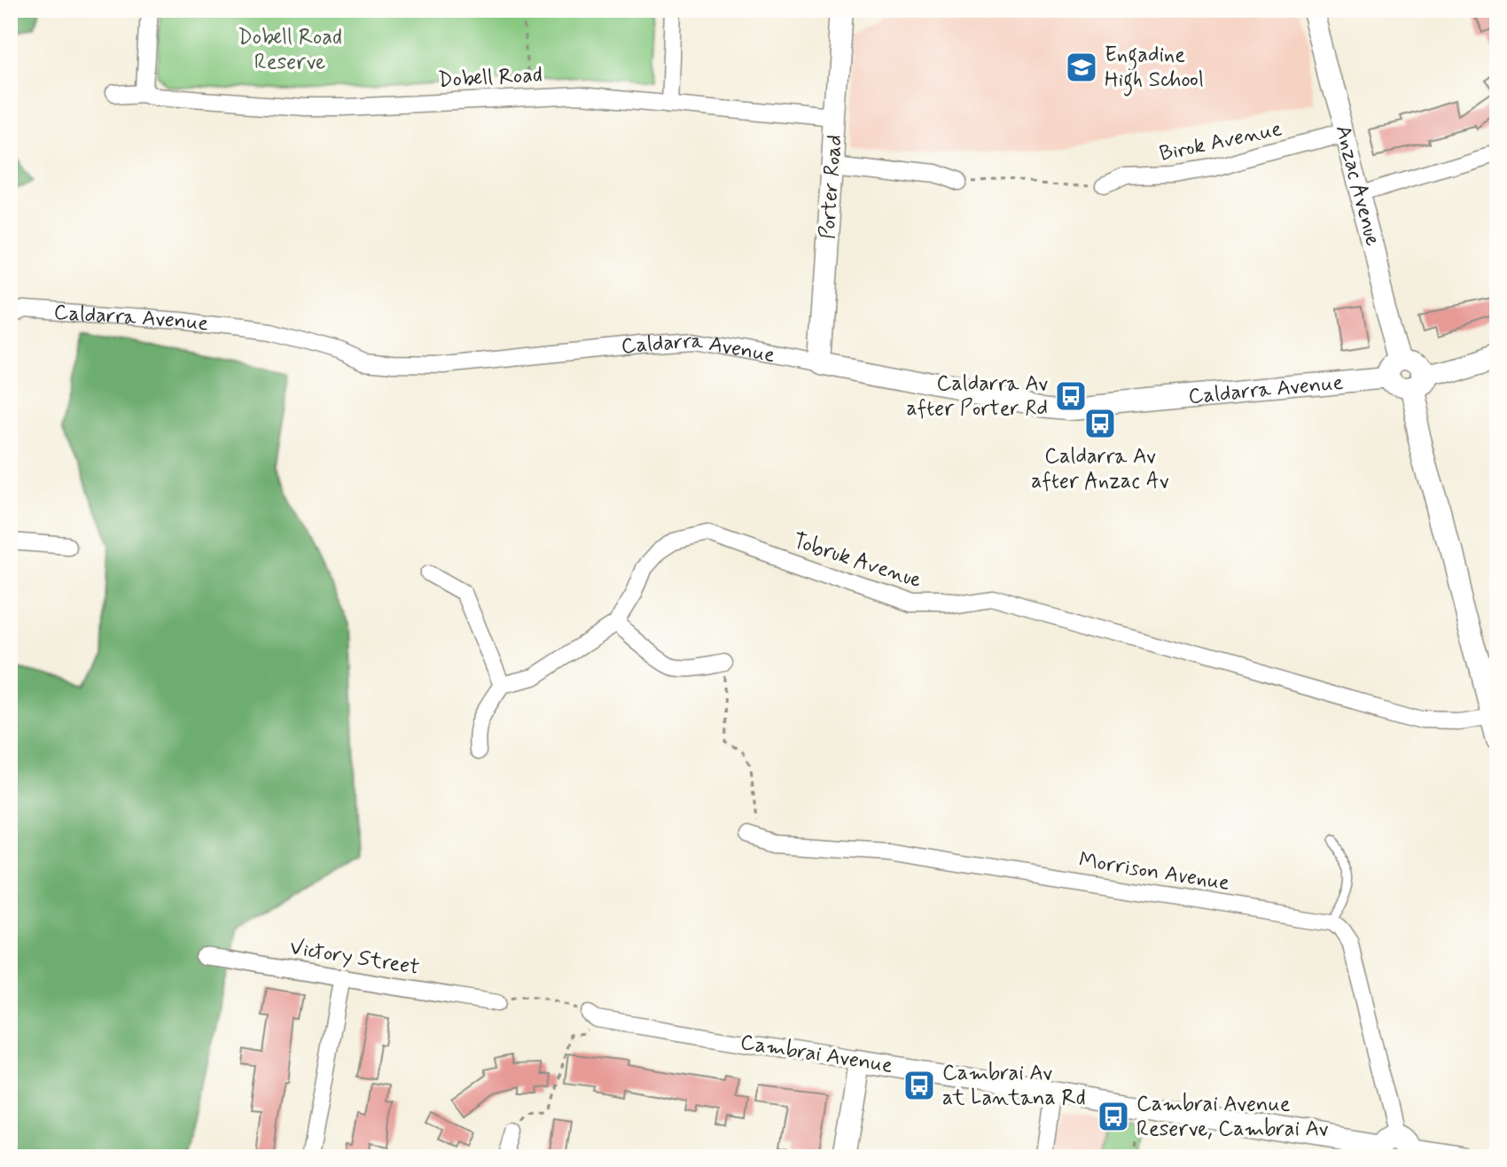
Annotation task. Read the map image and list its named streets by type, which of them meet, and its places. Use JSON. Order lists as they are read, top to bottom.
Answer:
{
  "streets": {
    "street": [
      "Dobell Road",
      "Birok Avenue",
      "Anzac Avenue",
      "Porter Road",
      "Caldarra Avenue",
      "Tobruk Avenue",
      "Morrison Avenue",
      "Victory Street",
      "Cambrai Avenue"
    ]
  },
  "crossings": [
    ["Dobell Road", "Porter Road"],
    ["Birok Avenue", "Anzac Avenue"],
    ["Anzac Avenue", "Caldarra Avenue"],
    ["Porter Road", "Caldarra Avenue"]
  ],
  "parks": ["Dobell Road Reserve"],
  "places": {
    "school or university": ["Engadine High School"],
    "bus stop": [
      "Caldarra Av after Porter Rd",
      "Caldarra Av after Anzac Av",
      "Cambrai Av at Lantana Rd",
      "Cambrai Avenue Reserve, Cambrai Av"
    ]
  }
}
